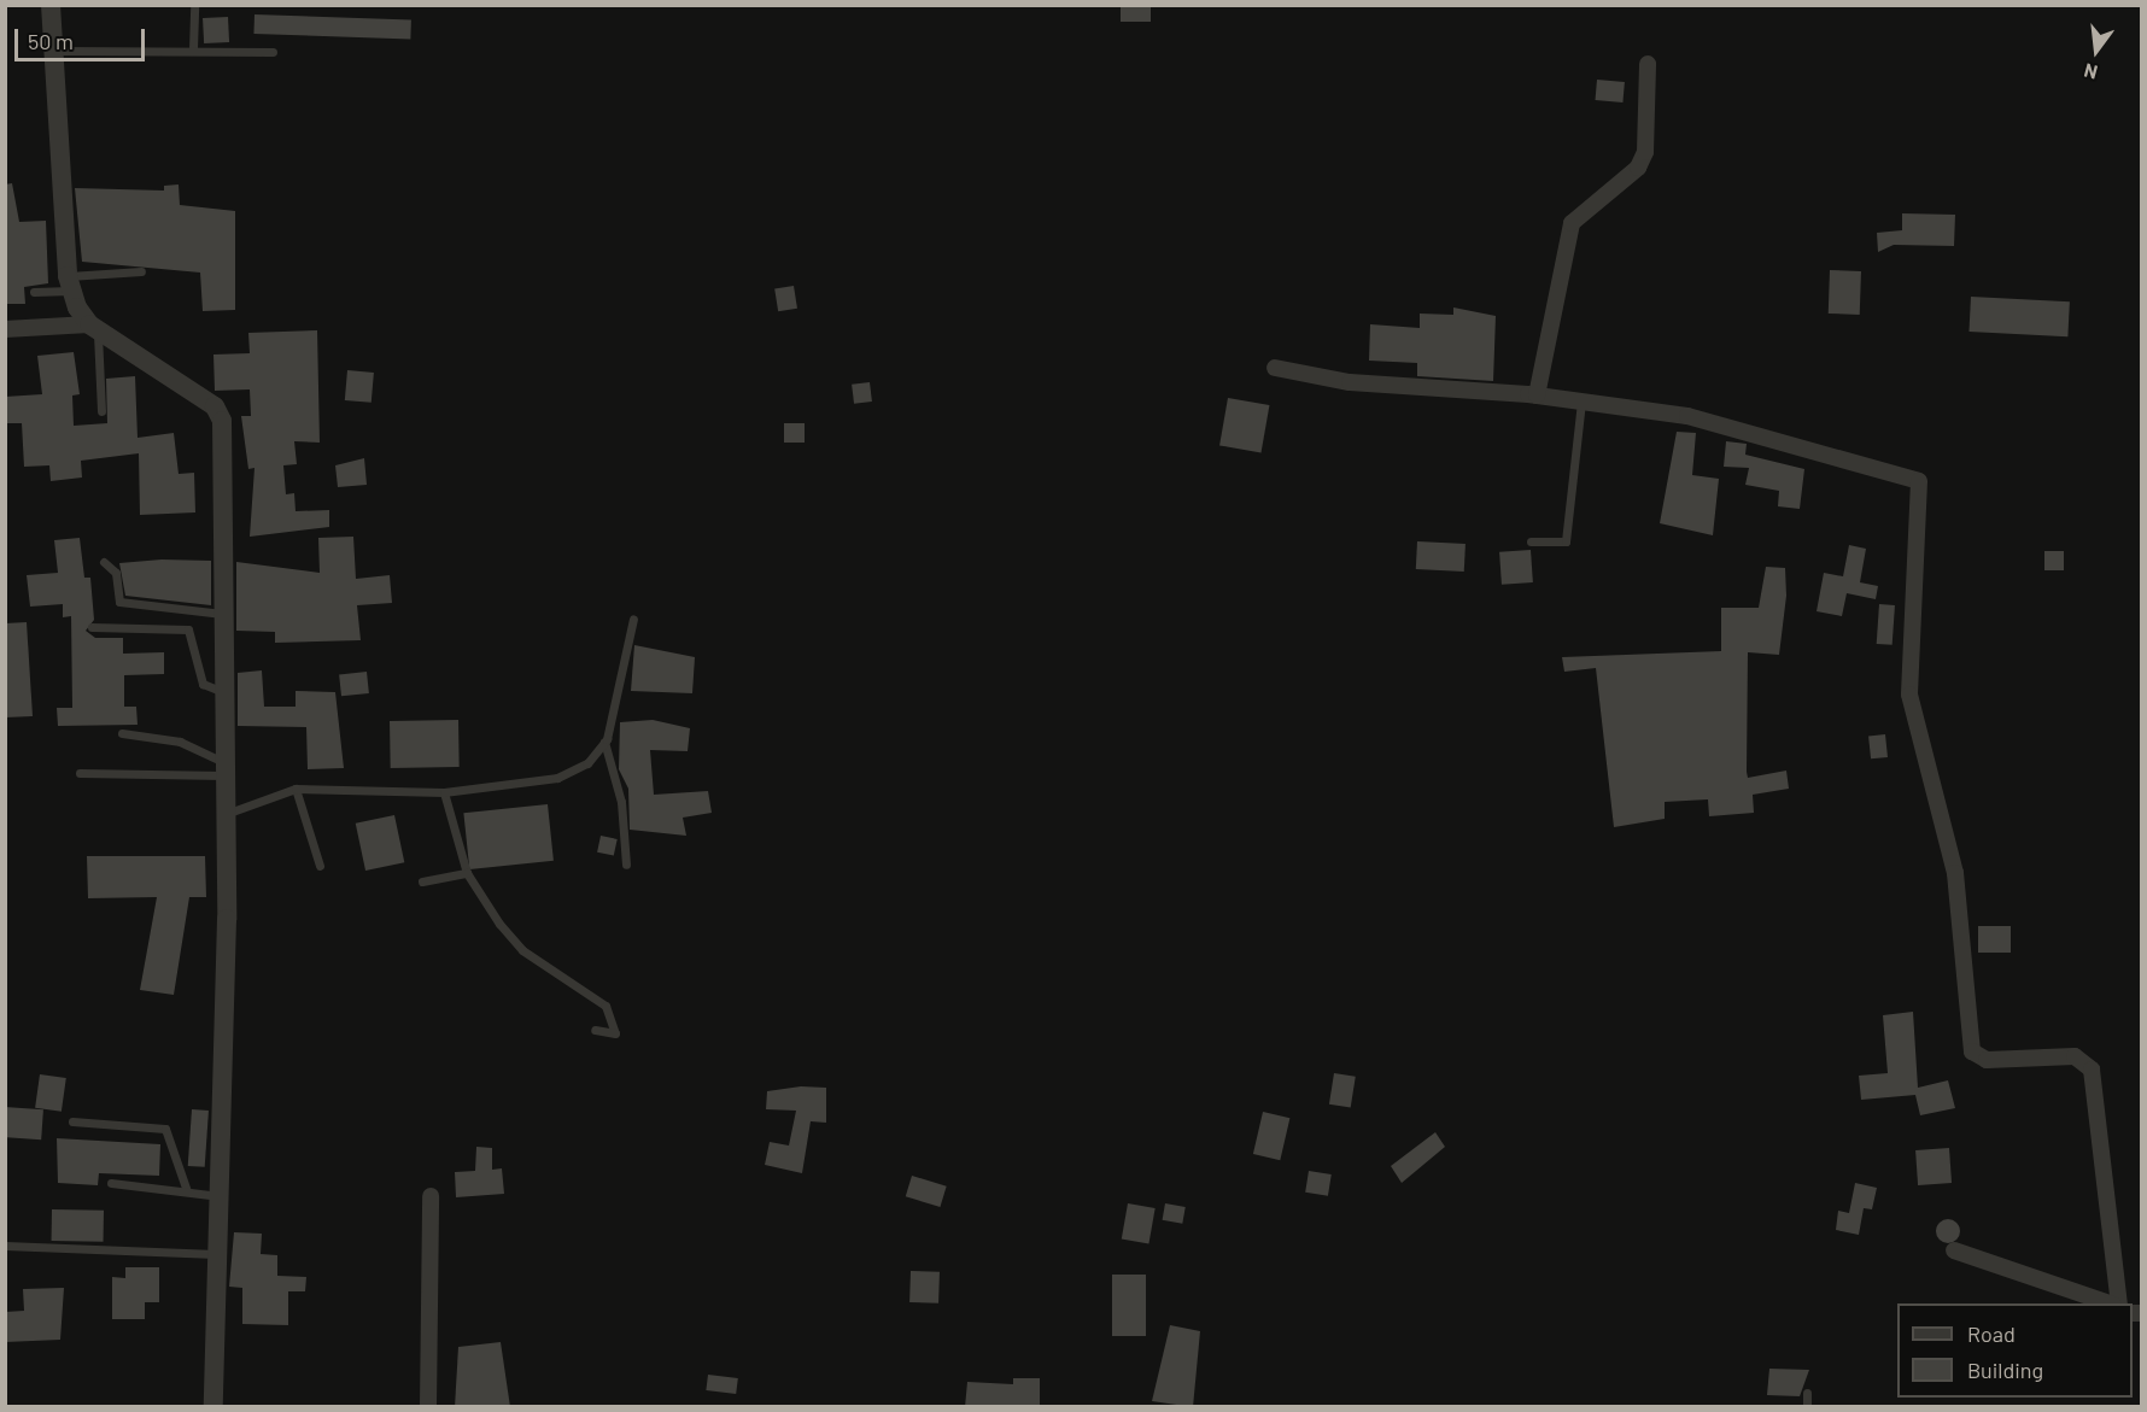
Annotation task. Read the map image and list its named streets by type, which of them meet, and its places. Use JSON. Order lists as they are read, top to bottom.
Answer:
{
  "legend": ["Road", "Building"],
  "scale_bar": "50 m",
  "north": "bottom"
}
